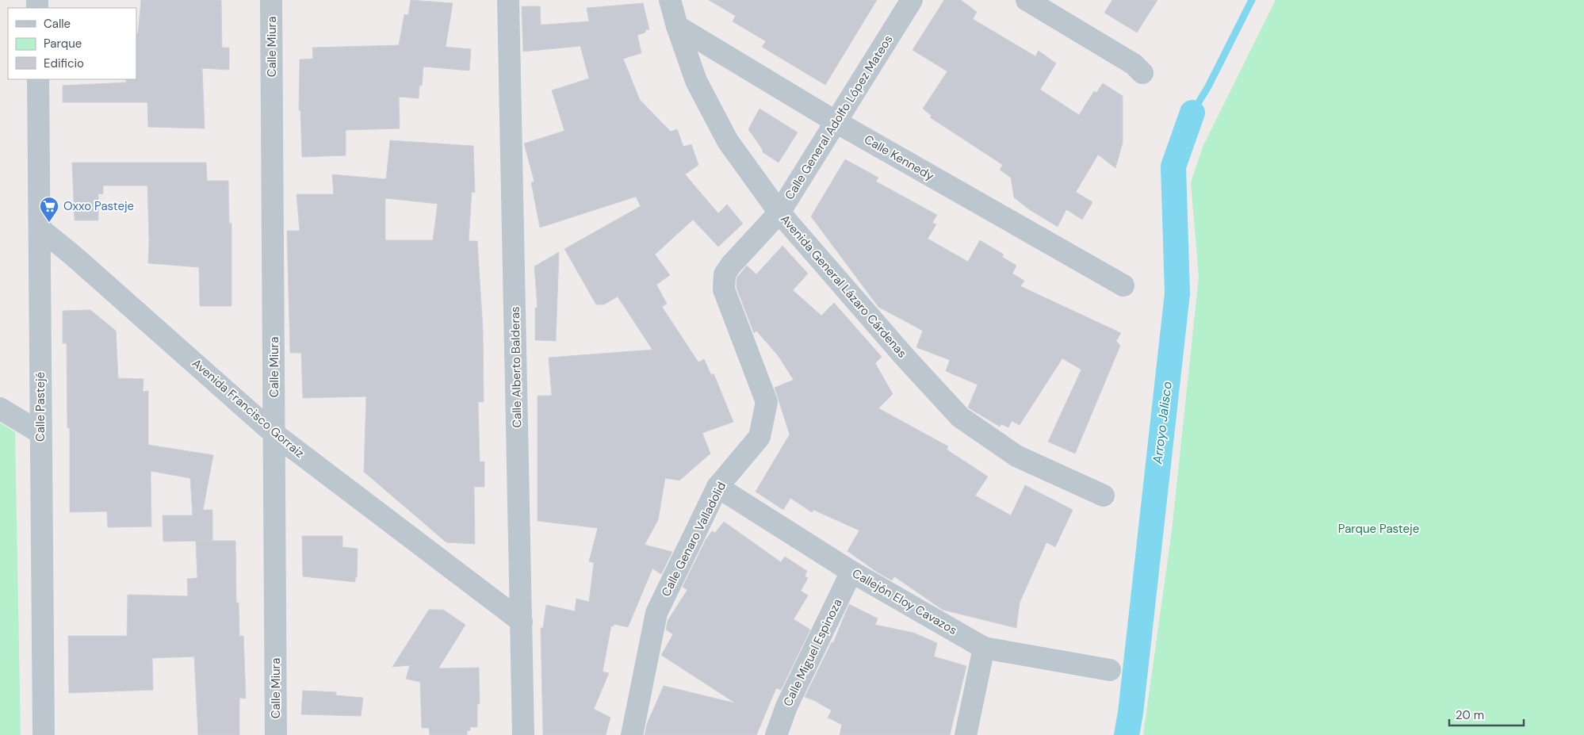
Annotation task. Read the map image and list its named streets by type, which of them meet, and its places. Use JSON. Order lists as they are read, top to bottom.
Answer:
{
  "streets": {
    "street": [
      "Calle Miura",
      "Calle General Adolfo López Mateos",
      "Calle Kennedy",
      "Avenida General Lázaro Cárdenas",
      "Calle Alberto Balderas",
      "Calle Pastejé",
      "Avenida Francisco Gorraiz",
      "Calle Genaro Valladolid",
      "Callejón Eloy Cavazos",
      "Calle Miguel Espinoza"
    ]
  },
  "crossings": [
    ["Calle Miura", "Avenida Francisco Gorraiz"],
    ["Calle General Adolfo López Mateos", "Calle Kennedy"],
    ["Calle General Adolfo López Mateos", "Avenida General Lázaro Cárdenas"],
    ["Calle General Adolfo López Mateos", "Calle Genaro Valladolid"],
    ["Calle Kennedy", "Avenida General Lázaro Cárdenas"],
    ["Calle Alberto Balderas", "Avenida Francisco Gorraiz"],
    ["Calle Pastejé", "Avenida Francisco Gorraiz"],
    ["Calle Genaro Valladolid", "Callejón Eloy Cavazos"],
    ["Callejón Eloy Cavazos", "Calle Miguel Espinoza"]
  ],
  "water": ["Arroyo Jalisco"],
  "parks": ["Parque Pasteje"],
  "places": {
    "supermarket": ["Oxxo Pasteje"]
  },
  "legend": ["Calle", "Parque", "Edificio"],
  "scale_bar": "20 m"
}
